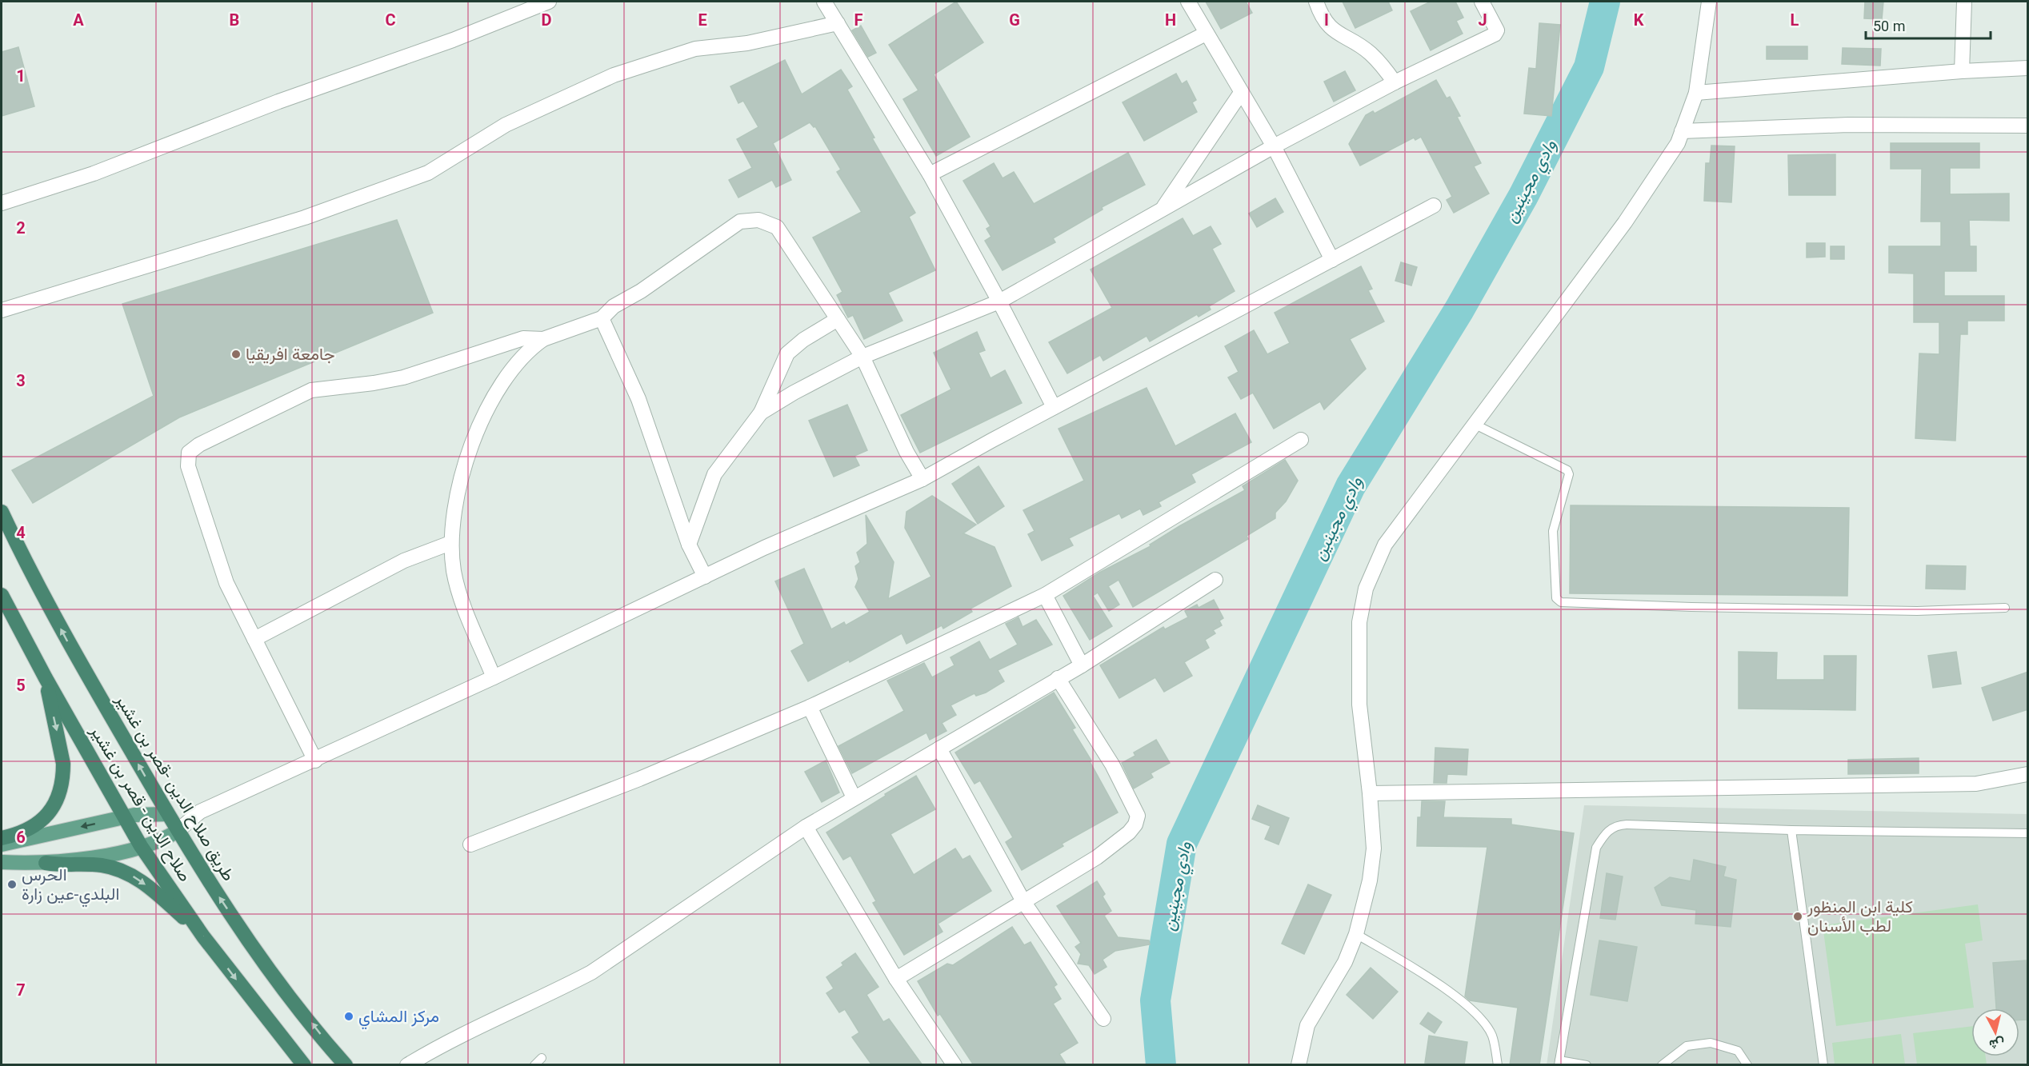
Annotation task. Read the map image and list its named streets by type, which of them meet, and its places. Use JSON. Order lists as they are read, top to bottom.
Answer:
{
  "streets": {
    "highway": ["طريق صلاح الدين -قصر بن غشير", "صلاح الدين - قصر بن غشير"]
  },
  "one_way": ["طريق صلاح الدين -قصر بن غشير"],
  "water": ["وادي مجينين"],
  "places": [
    "جامعة افريقيا",
    "الحرس البلدي-عين زارة",
    "كلية ابن المنظور لطب الأسنان",
    "مركز المشاي"
  ],
  "scale_bar": "50 m",
  "north": "bottom",
  "grid": {
    "columns": [
      "A",
      "B",
      "C",
      "D",
      "E",
      "F",
      "G",
      "H",
      "I",
      "J",
      "K",
      "L"
    ],
    "rows": [
      "1",
      "2",
      "3",
      "4",
      "5",
      "6",
      "7"
    ]
  }
}
